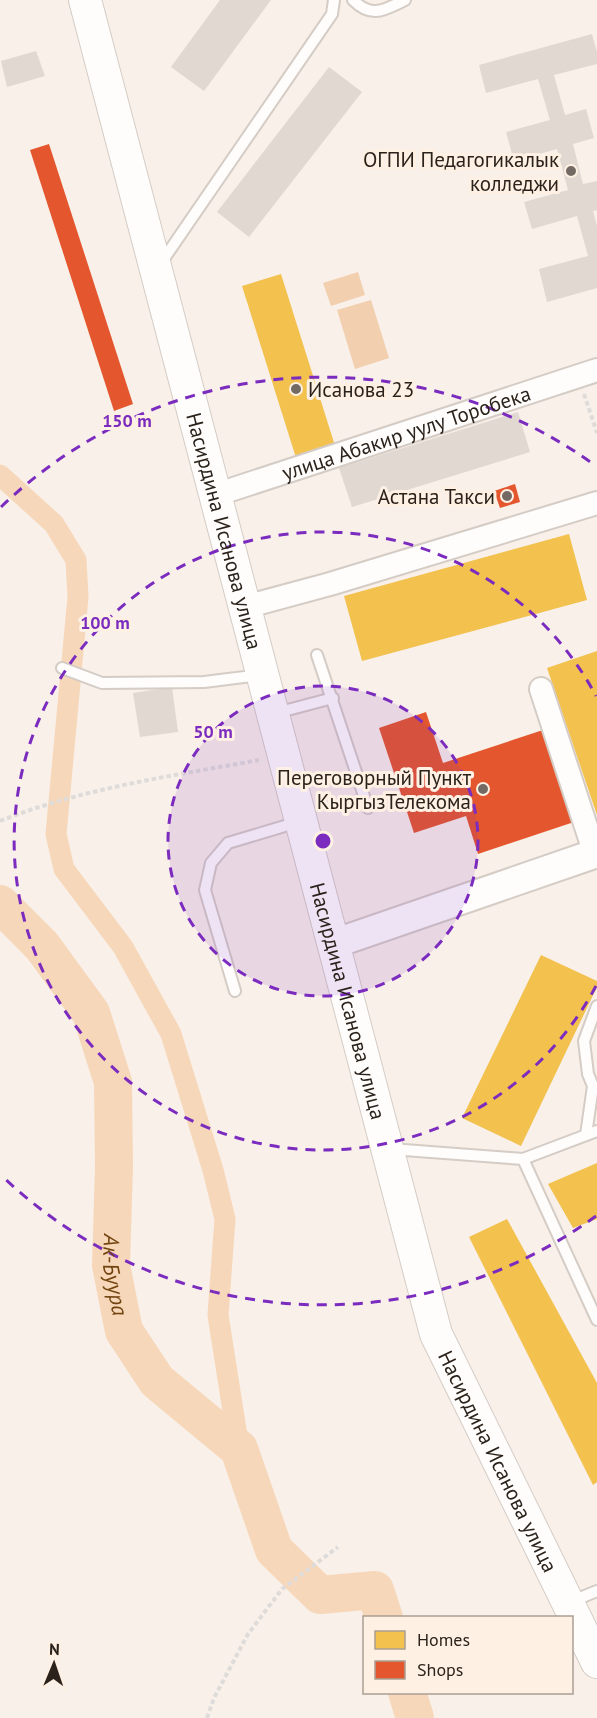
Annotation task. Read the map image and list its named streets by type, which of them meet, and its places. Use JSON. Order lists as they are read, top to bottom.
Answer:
{
  "streets": {
    "main road": ["Насирдина Исанова улица"],
    "street": ["улица Абакир уулу Торобека"]
  },
  "crossings": [
    ["улица Абакир уулу Торобека", "Насирдина Исанова улица"]
  ],
  "water": ["Ак-Буура"],
  "places": [
    "ОГПИ Педагогикалык колледжи",
    "Исанова 23",
    "Астана Такси",
    "Переговорный Пункт КыргызТелекома"
  ],
  "legend": ["Homes", "Shops"],
  "north": "top",
  "rings": ["150 m", "100 m", "50 m"]
}
